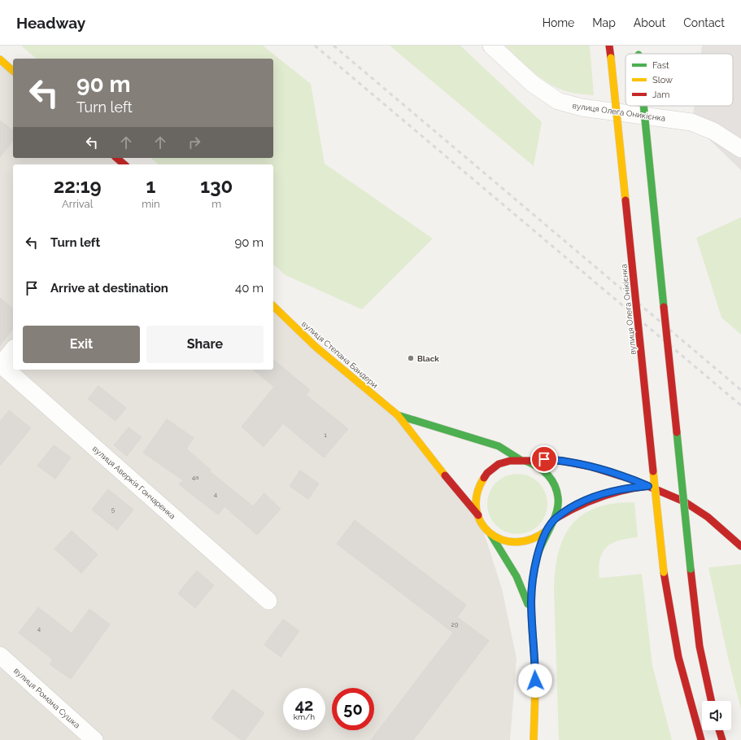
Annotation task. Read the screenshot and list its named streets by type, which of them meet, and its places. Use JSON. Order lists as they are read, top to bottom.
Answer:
{
  "streets": {
    "main road": ["вулиця Олега Онікієнка", "вулиця Степана Бандери"],
    "street": ["вулиця Олега Оникієнка", "вулиця Аверкія Гончаренка", "вулиця Романа Сушка"]
  },
  "places": ["Black"],
  "house_numbers": [
    "1",
    "4а",
    "4",
    "5",
    "29",
    "4"
  ],
  "legend": ["Fast", "Slow", "Jam"],
  "page": {
    "header": "Headway",
    "nav": [
      "Home",
      "Map",
      "About",
      "Contact"
    ],
    "turn": ["90 m", "Turn left"],
    "eta": [
      "22:19",
      "Arrival",
      "1",
      "min",
      "130",
      "m"
    ],
    "list": [
      {
        "name": "Turn left",
        "value": "90 m"
      },
      {
        "name": "Arrive at destination",
        "value": "40 m"
      }
    ],
    "buttons": ["Exit", "Share"],
    "speed": "42 km/h",
    "limit": "50"
  }
}
